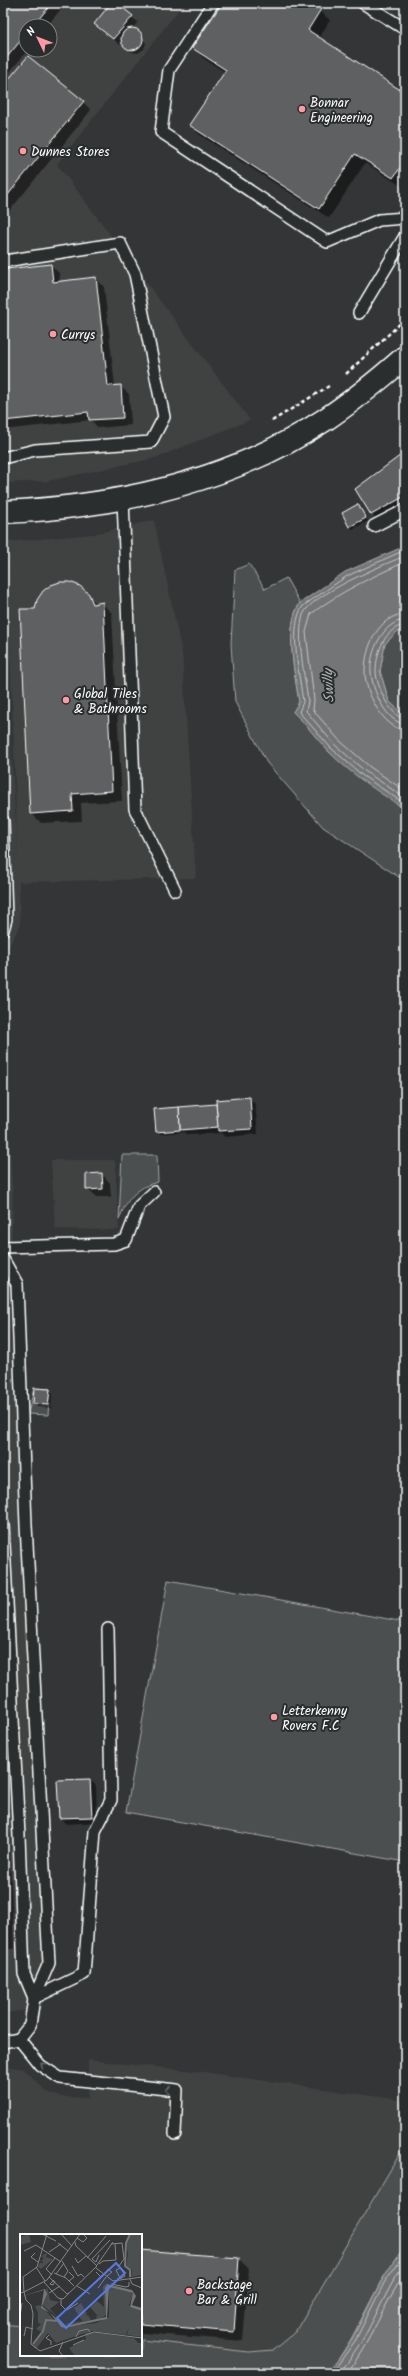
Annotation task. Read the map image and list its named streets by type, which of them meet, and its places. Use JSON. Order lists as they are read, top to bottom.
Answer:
{
  "water": ["Swilly"],
  "places": [
    "Bonnar Engineering",
    "Dunnes Stores",
    "Currys",
    "Global Tiles & Bathrooms",
    "Letterkenny Rovers F.C",
    "Backstage Bar & Grill"
  ],
  "north": "top left"
}
